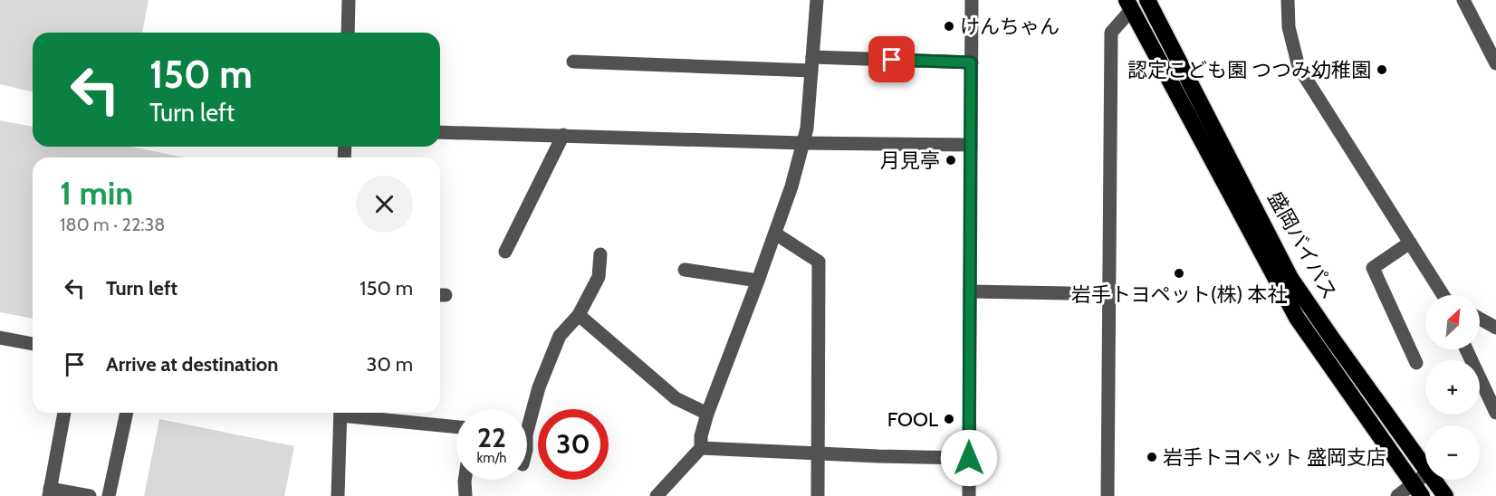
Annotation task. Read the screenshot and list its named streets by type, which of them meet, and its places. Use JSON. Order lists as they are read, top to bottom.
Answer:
{
  "streets": {
    "highway": ["盛岡バイパス"]
  },
  "places": [
    "けんちゃん",
    "認定こども園 つつみ幼稚園",
    "月見亭",
    "岩手トヨペット(株) 本社",
    "FOOL",
    "岩手トヨペット 盛岡支店"
  ],
  "north": "top right",
  "page": {
    "turn": ["150 m", "Turn left"],
    "heading": ["1 min", "180 m · 22:38"],
    "list": [
      {
        "name": "Turn left",
        "value": "150 m"
      },
      {
        "name": "Arrive at destination",
        "value": "30 m"
      }
    ],
    "map_buttons": ["+", "−"],
    "speed": "22 km/h",
    "limit": "30"
  }
}
